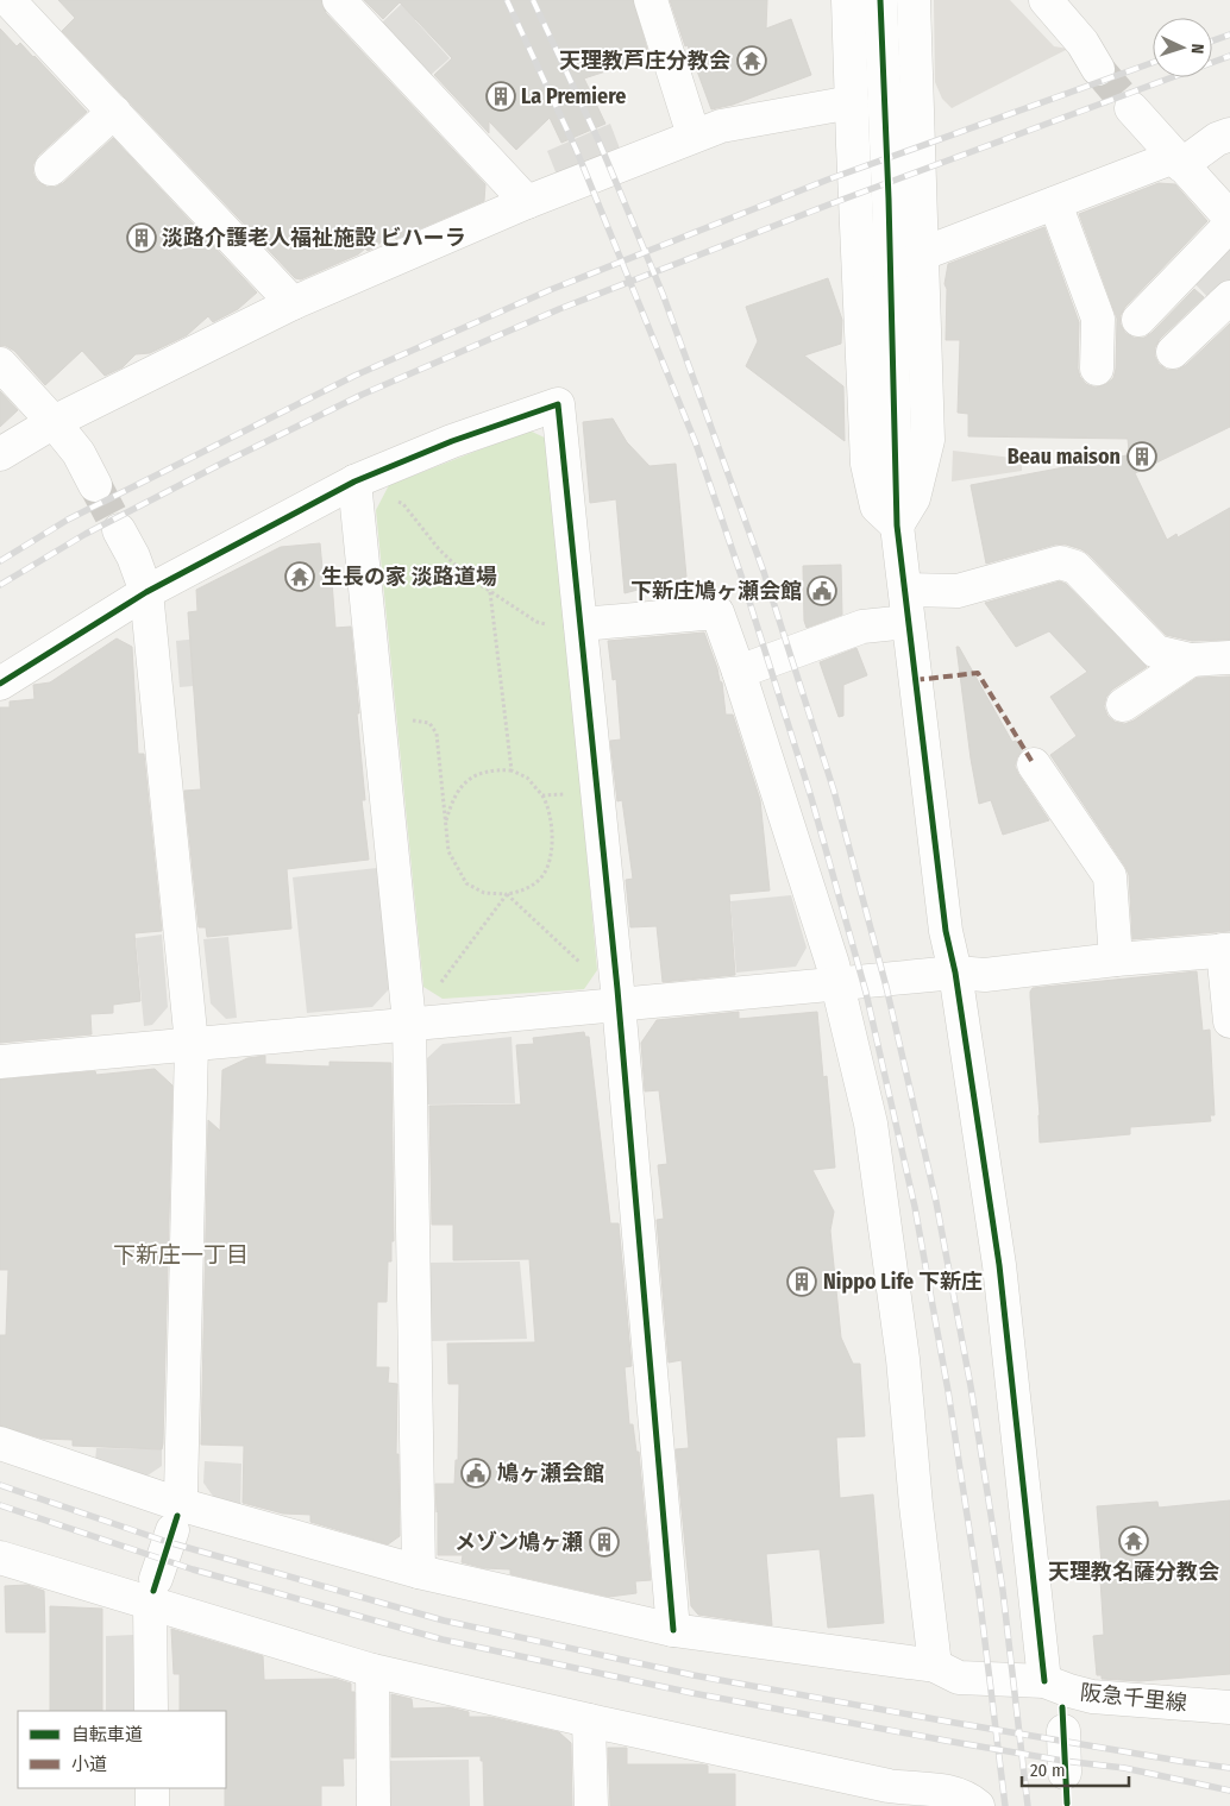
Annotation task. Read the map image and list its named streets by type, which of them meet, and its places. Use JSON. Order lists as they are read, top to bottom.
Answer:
{
  "streets": {
    "street": ["阪急千里線"]
  },
  "districts": ["下新庄一丁目"],
  "places": {
    "temple": ["天理教芦庄分教会", "生長の家 淡路道場", "天理教名薩分教会"],
    "building": [
      "La Premiere",
      "淡路介護老人福祉施設 ビハーラ",
      "Beau maison",
      "Nippo Life 下新庄",
      "メゾン鳩ヶ瀬"
    ],
    "public building": ["下新庄鳩ヶ瀬会館", "鳩ヶ瀬会館"]
  },
  "legend": ["自転車道", "小道"],
  "scale_bar": "20 m",
  "north": "right"
}
